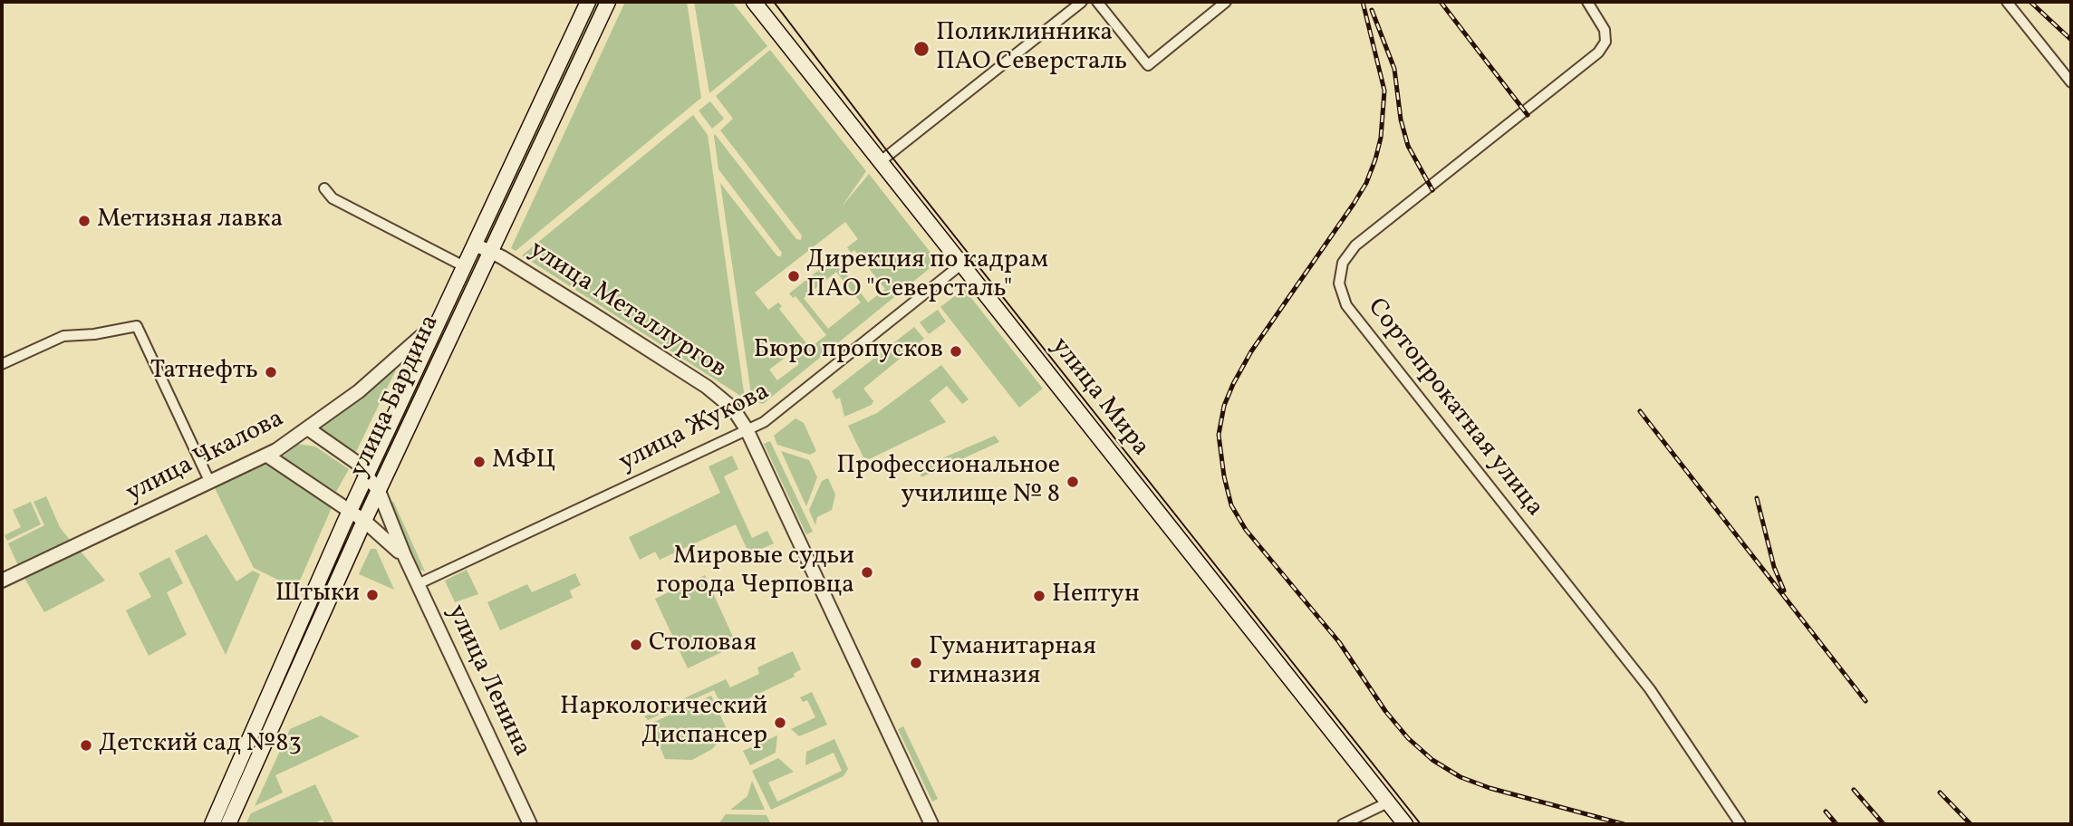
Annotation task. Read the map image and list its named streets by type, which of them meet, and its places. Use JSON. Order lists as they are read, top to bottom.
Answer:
{
  "streets": {
    "main road": ["улица Бардина", "улица Мира"],
    "street": [
      "улица Металлургов",
      "Сортопрокатная улица",
      "улица Жукова",
      "улица Чкалова",
      "улица Ленина"
    ]
  },
  "crossings": [
    ["улица Металлургов", "улица Бардина"],
    ["улица Металлургов", "улица Жукова"],
    ["улица Бардина", "улица Чкалова"],
    ["улица Бардина", "улица Ленина"],
    ["улица Мира", "улица Жукова"],
    ["улица Жукова", "улица Ленина"],
    ["улица Чкалова", "улица Ленина"]
  ],
  "places": [
    "Поликлинника ПАО Северсталь",
    "Метизная лавка",
    "Дирекция по кадрам ПАО \"Северсталь\"",
    "Бюро пропусков",
    "Татнефть",
    "МФЦ",
    "Профессиональное училище № 8",
    "Мировые судьи города Черповца",
    "Штыки",
    "Нептун",
    "Столовая",
    "Гуманитарная гимназия",
    "Наркологический Диспансер",
    "Детский сад №83"
  ]
}
